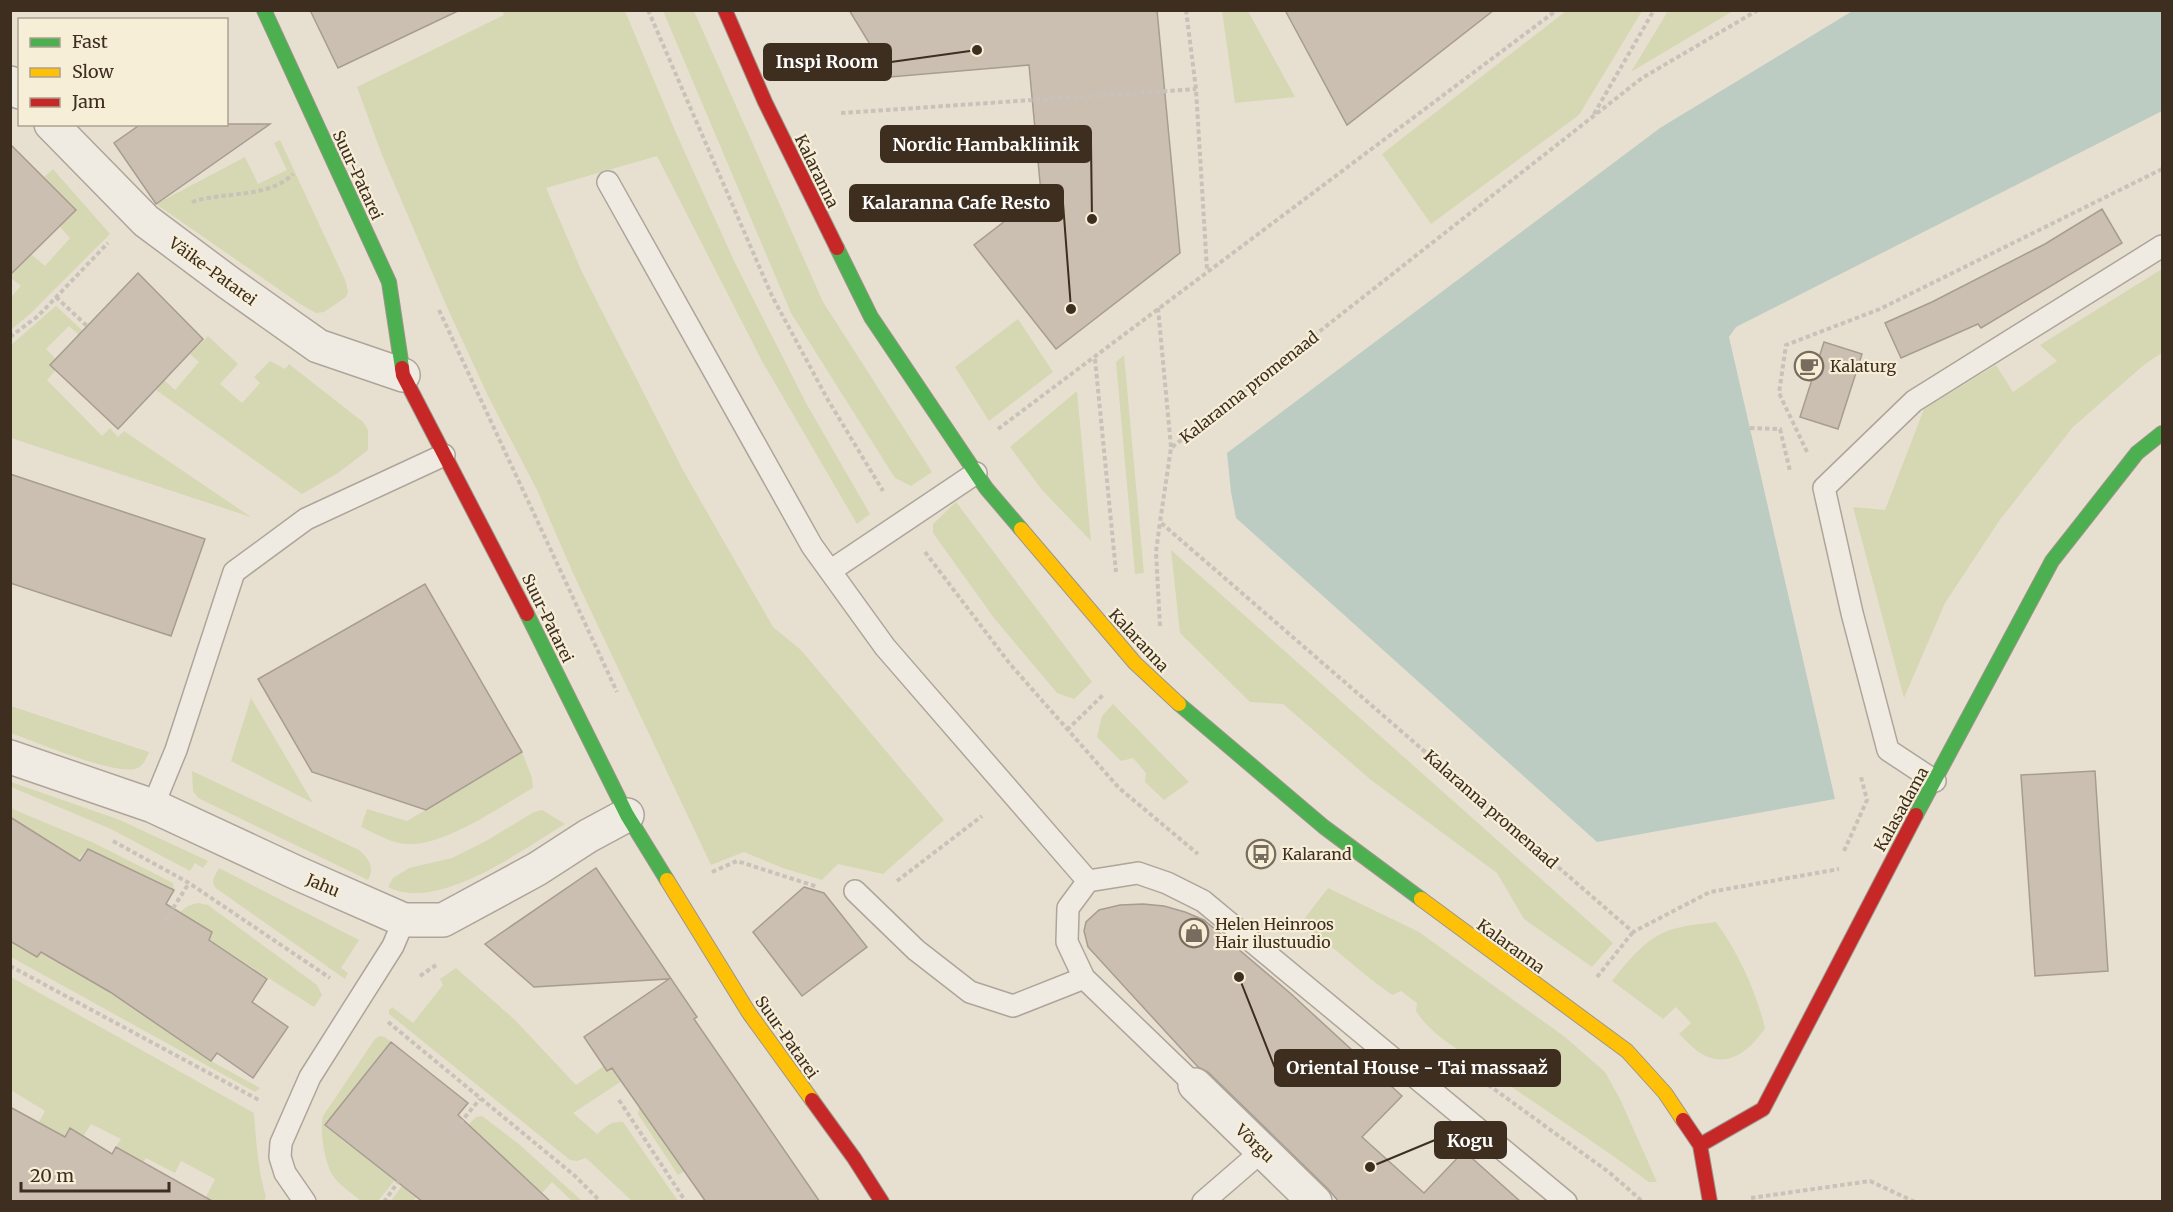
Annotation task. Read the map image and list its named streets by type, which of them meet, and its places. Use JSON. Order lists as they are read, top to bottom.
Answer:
{
  "streets": {
    "street": [
      "Kalaranna",
      "Suur-Patarei",
      "Väike-Patarei",
      "Kalasadama",
      "Jahu",
      "Võrgu"
    ],
    "path": ["Kalaranna promenaad"]
  },
  "crossings": [
    ["Kalaranna", "Kalasadama"],
    ["Suur-Patarei", "Väike-Patarei"],
    ["Suur-Patarei", "Jahu"]
  ],
  "places": {
    "other": [
      "Inspi Room",
      "Nordic Hambakliinik",
      "Kalaranna Cafe Resto",
      "Oriental House - Tai massaaž",
      "Kogu"
    ],
    "cafe": ["Kalaturg"],
    "bus stop": ["Kalarand"],
    "shop": ["Helen Heinroos Hair ilustuudio"]
  },
  "legend": ["Fast", "Slow", "Jam"],
  "scale_bar": "20 m"
}
